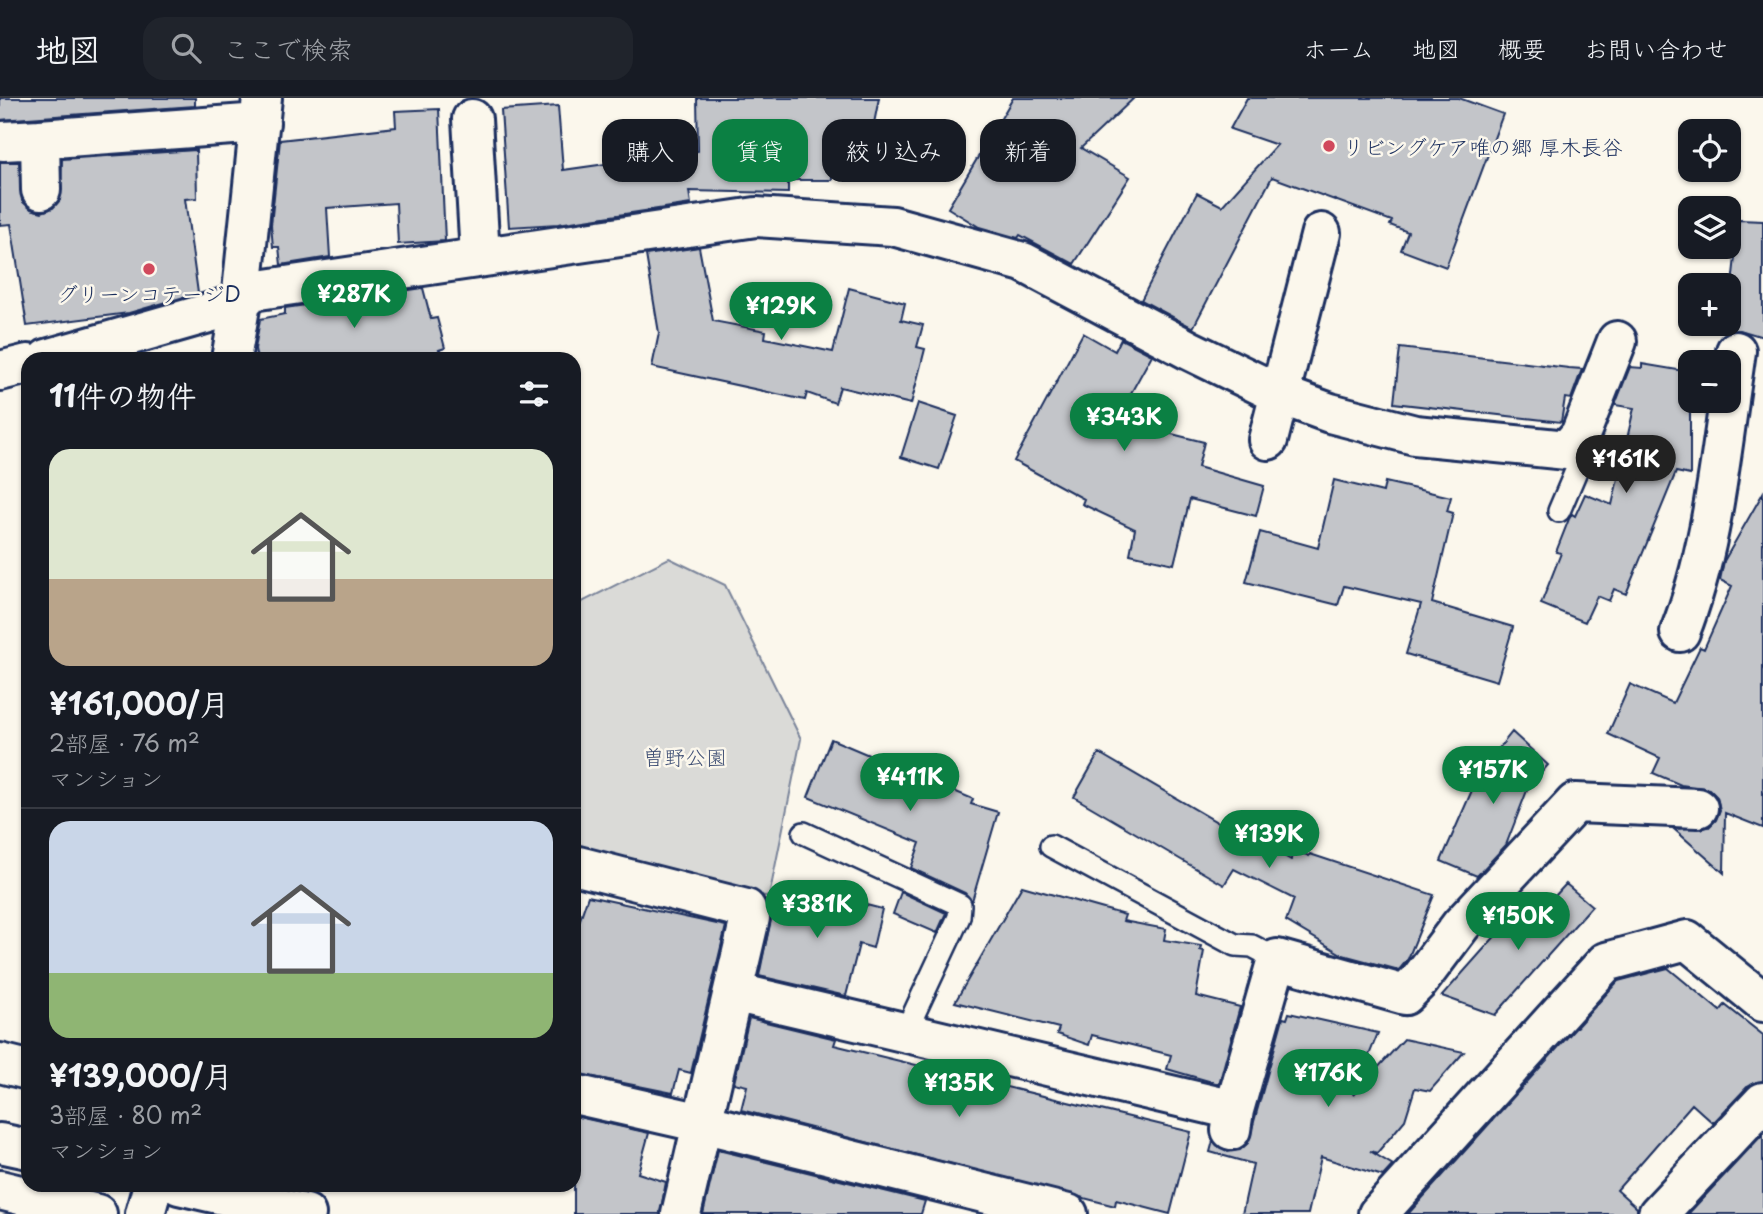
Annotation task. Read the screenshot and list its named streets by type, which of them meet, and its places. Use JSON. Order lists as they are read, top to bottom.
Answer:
{
  "parks": ["曽野公園"],
  "places": ["リビングケア唯の郷 厚木長谷", "グリーンコテージD"],
  "page": {
    "header": "地図",
    "search": "ここで検索",
    "nav": [
      "ホーム",
      "地図",
      "概要",
      "お問い合わせ"
    ],
    "map_buttons": ["+", "−"],
    "chip": [
      "購入",
      "賃貸",
      "絞り込み",
      "新着"
    ],
    "price": [
      "¥287K",
      "¥129K",
      "¥343K",
      "¥161K",
      "¥157K",
      "¥411K",
      "¥139K",
      "¥381K",
      "¥150K",
      "¥176K",
      "¥135K"
    ],
    "heading": "11件の物件",
    "list": [
      {
        "name": "¥161,000/月",
        "note": "2部屋 · 76 m² · マンション"
      },
      {
        "name": "¥139,000/月",
        "note": "3部屋 · 80 m² · マンション"
      }
    ]
  }
}
